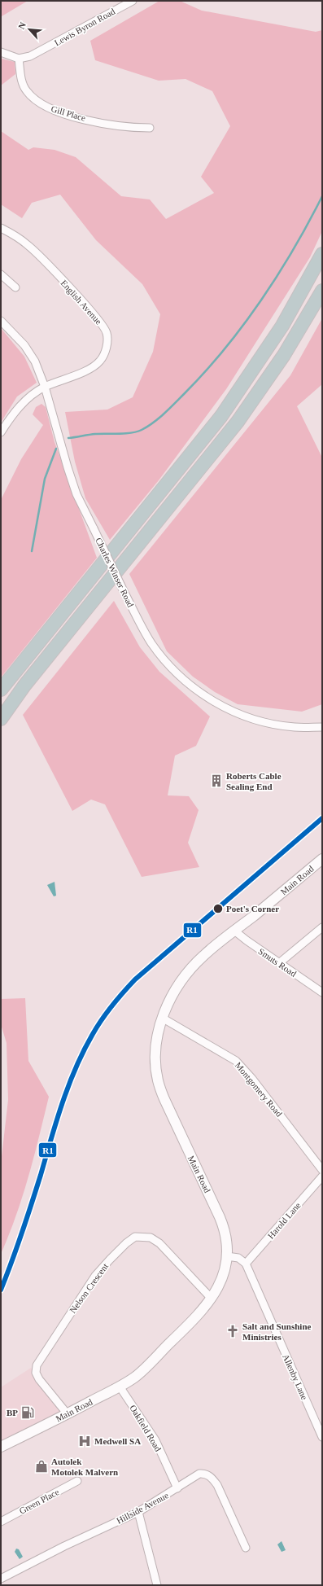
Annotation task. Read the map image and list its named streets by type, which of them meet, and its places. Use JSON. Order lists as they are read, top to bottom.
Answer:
{
  "streets": {
    "main road": ["Main Road"],
    "street": [
      "Lewis Byron Road",
      "Gill Place",
      "English Avenue",
      "Charles Winser Road",
      "Smuts Road",
      "Montgomery Road",
      "Harold Lane",
      "Nelson Crescent",
      "Allenby Lane",
      "Oakfield Road",
      "Green Place",
      "Hillside Avenue"
    ]
  },
  "crossings": [
    ["Lewis Byron Road", "Gill Place"],
    ["English Avenue", "Charles Winser Road"],
    ["Main Road", "Smuts Road"],
    ["Main Road", "Montgomery Road"],
    ["Main Road", "Nelson Crescent"],
    ["Main Road", "Oakfield Road"],
    ["Harold Lane", "Allenby Lane"],
    ["Oakfield Road", "Hillside Avenue"]
  ],
  "places": {
    "building": ["Roberts Cable Sealing End"],
    "other": ["Poet's Corner"],
    "church": ["Salt and Sunshine Ministries"],
    "fuel station": ["BP"],
    "hospital": ["Medwell SA"],
    "shop": ["Autolek Motolek Malvern"]
  },
  "lines": ["transit line R1"],
  "north": "top left"
}
